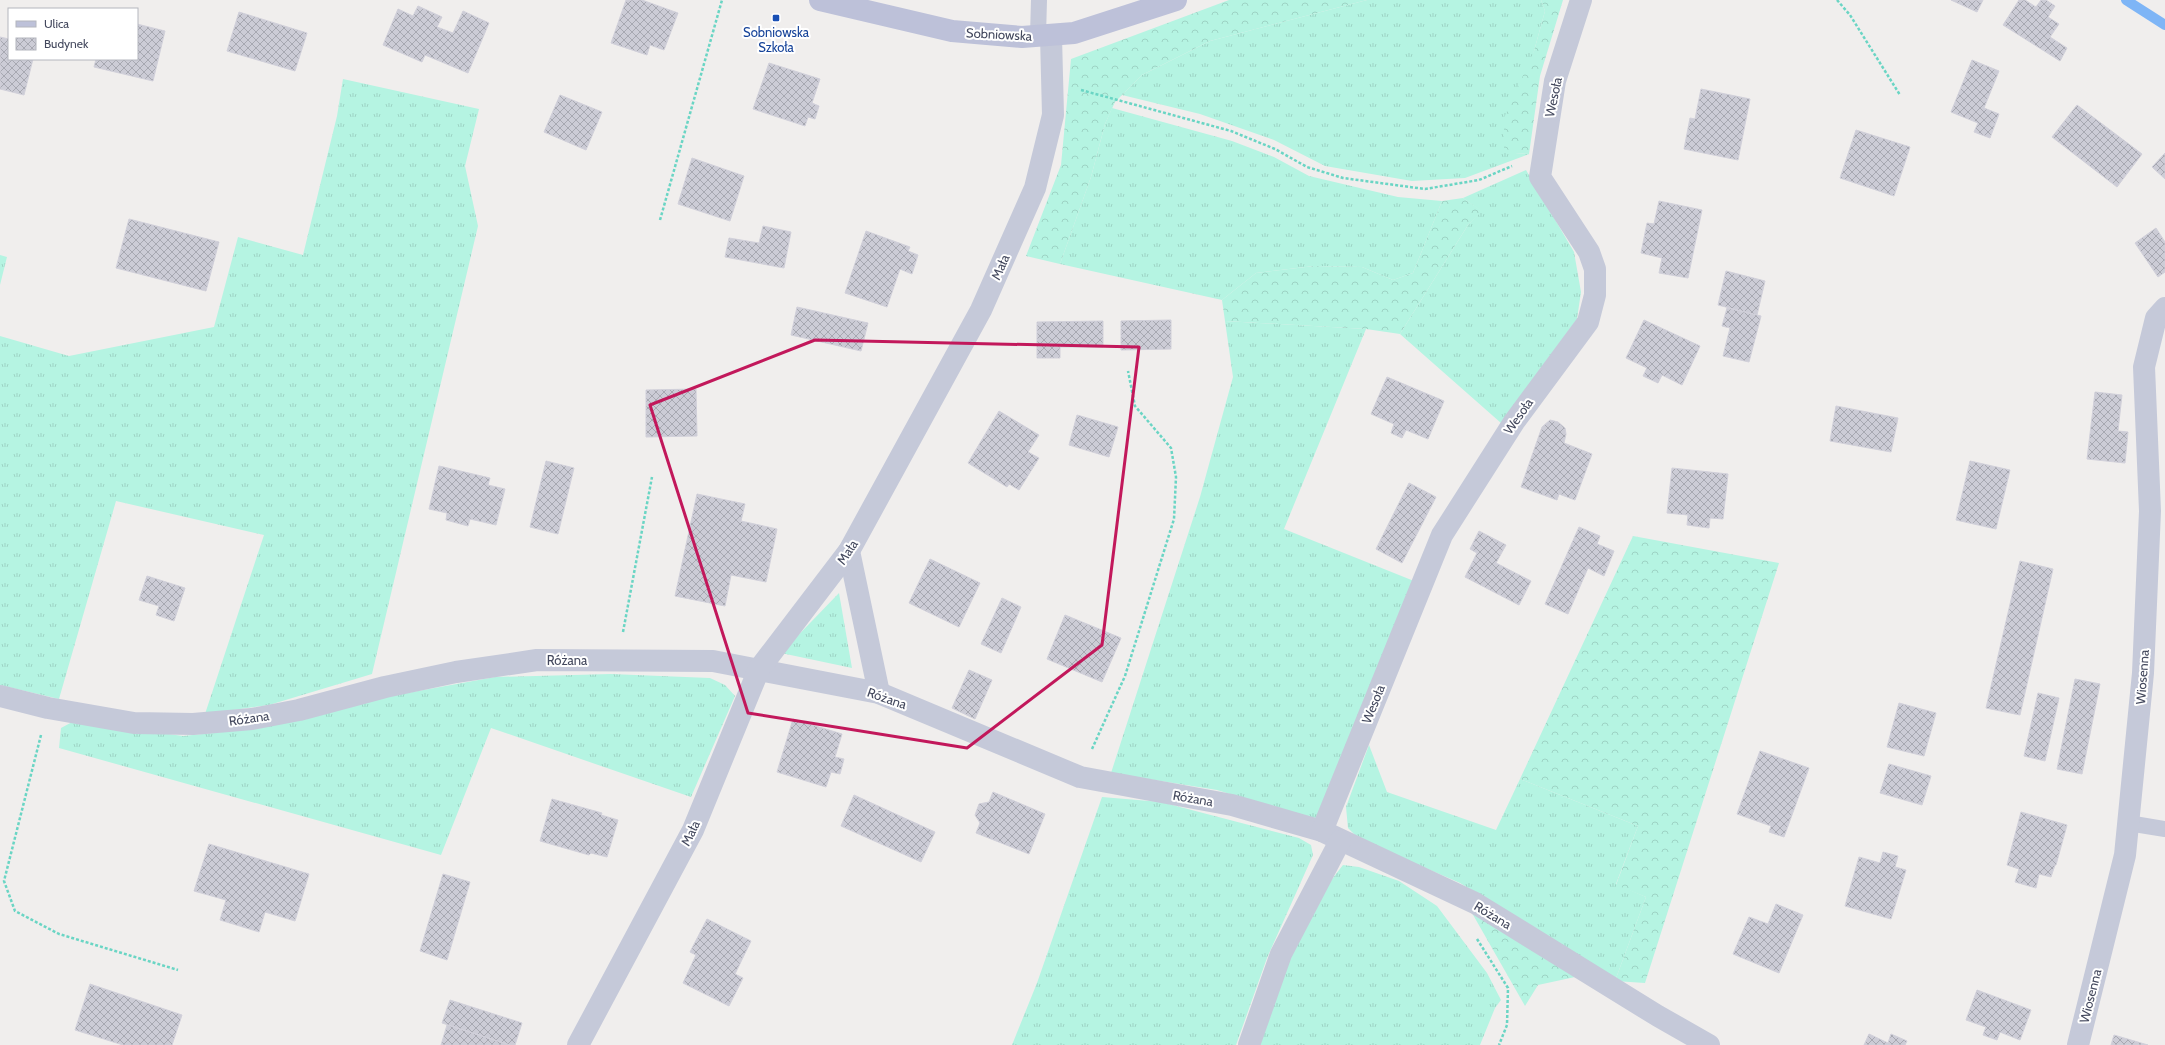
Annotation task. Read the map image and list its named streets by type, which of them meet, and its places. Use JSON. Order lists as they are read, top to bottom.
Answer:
{
  "streets": {
    "street": [
      "Sobniowska",
      "Wesoła",
      "Mała",
      "Różana",
      "Wiosenna"
    ]
  },
  "crossings": [
    ["Sobniowska", "Mała"],
    ["Wesoła", "Różana"],
    ["Mała", "Różana"]
  ],
  "places": {
    "transit": ["Sobniowska Szkoła"]
  },
  "legend": ["Ulica", "Budynek"]
}
